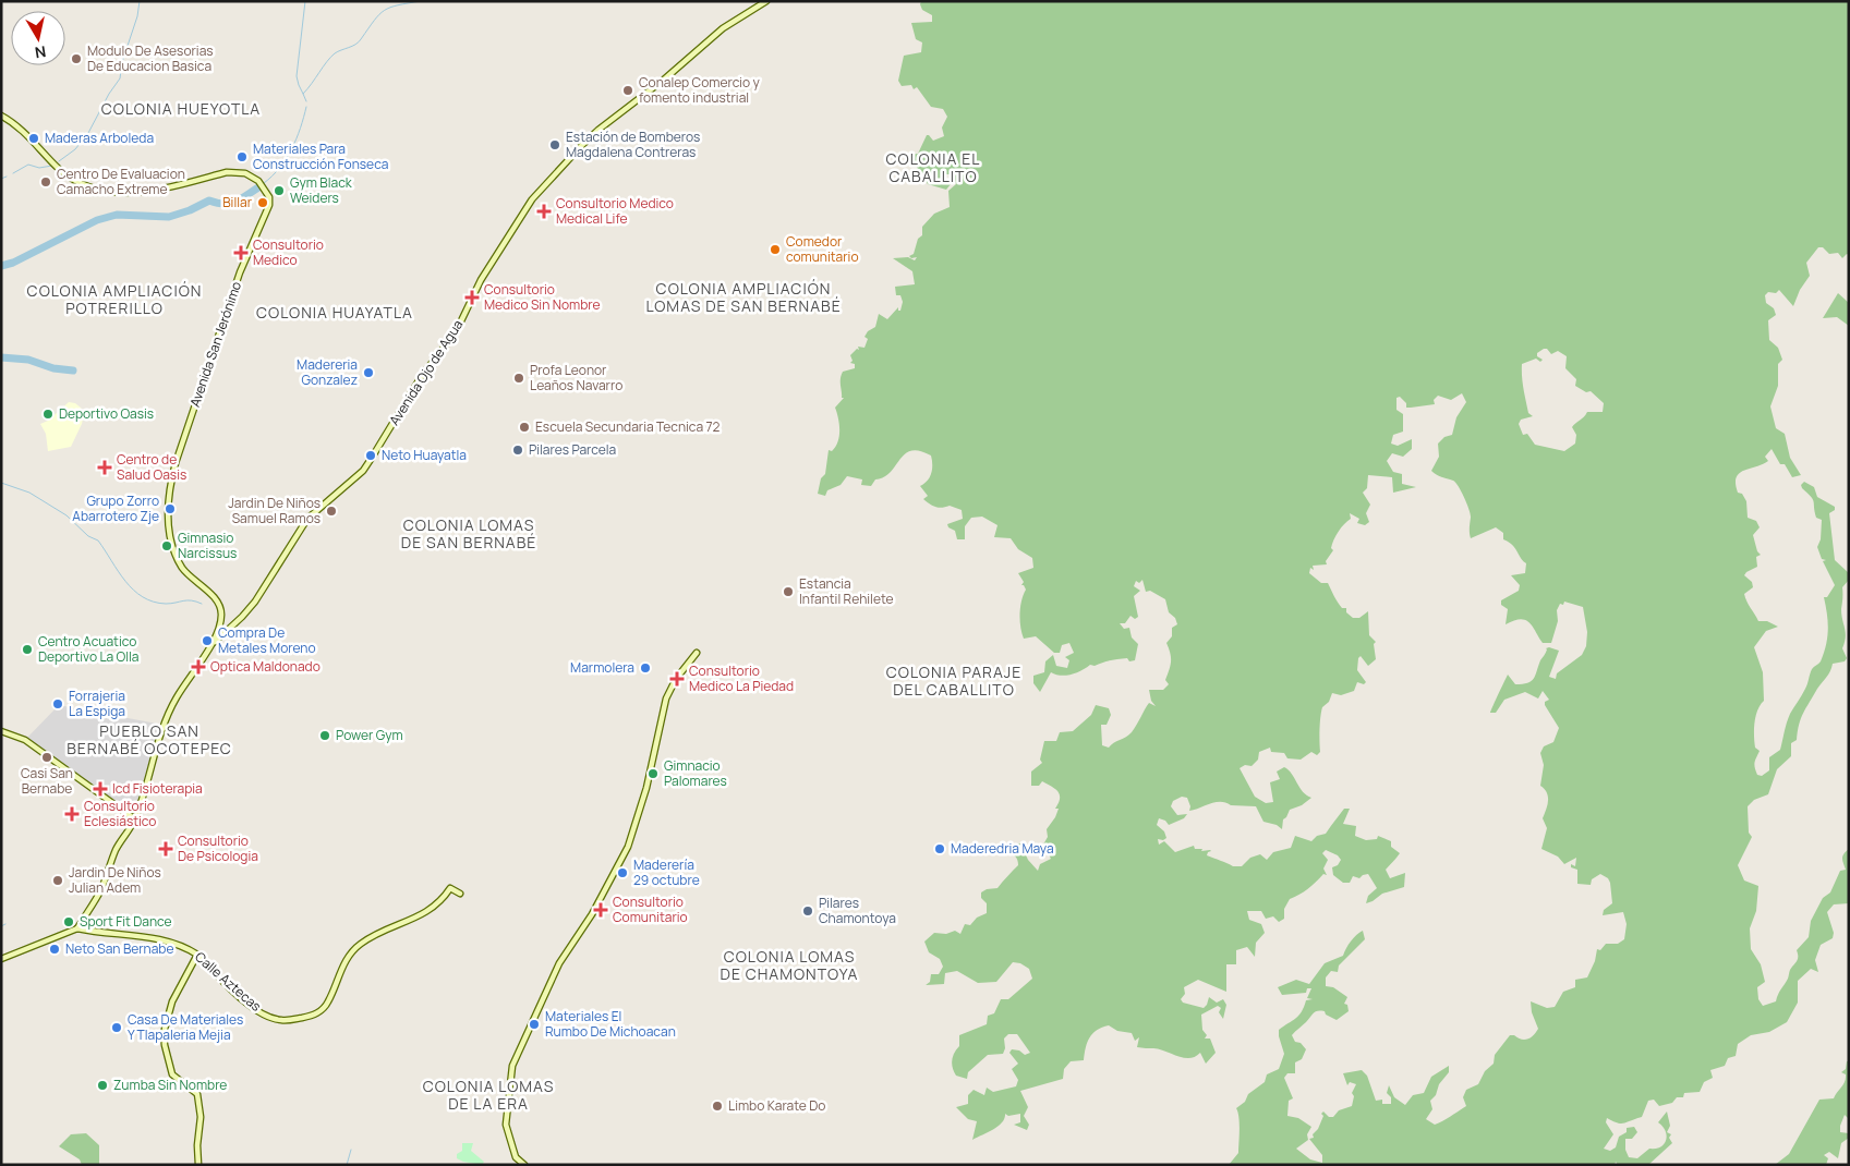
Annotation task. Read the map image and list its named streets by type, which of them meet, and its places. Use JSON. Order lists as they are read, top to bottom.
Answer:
{
  "streets": {
    "street": ["Avenida San Jerónimo", "Avenida Ojo de Agua", "Calle Aztecas"]
  },
  "districts": [
    "COLONIA HUEYOTLA",
    "COLONIA EL CABALLITO",
    "COLONIA AMPLIACIÓN LOMAS DE SAN BERNABÉ",
    "COLONIA AMPLIACIÓN POTRERILLO",
    "COLONIA HUAYATLA",
    "COLONIA LOMAS DE SAN BERNABÉ",
    "COLONIA PARAJE DEL CABALLITO",
    "PUEBLO SAN BERNABÉ OCOTEPEC",
    "COLONIA LOMAS DE CHAMONTOYA",
    "COLONIA LOMAS DE LA ERA"
  ],
  "places": {
    "other": [
      "Modulo De Asesorias De Educacion Basica",
      "Conalep Comercio y fomento industrial",
      "Maderas Arboleda",
      "Estación de Bomberos Magdalena Contreras",
      "Materiales Para Construcción Fonseca",
      "Centro De Evaluacion Camacho Extreme",
      "Gym Black Weiders",
      "Billar",
      "Comedor comunitario",
      "Madereria Gonzalez",
      "Profa Leonor Leaños Navarro",
      "Deportivo Oasis",
      "Escuela Secundaria Tecnica 72",
      "Pilares Parcela",
      "Neto Huayatla",
      "Grupo Zorro Abarrotero Zje",
      "Jardin De Niños Samuel Ramos",
      "Gimnasio Narcissus",
      "Estancia Infantil Rehilete",
      "Compra De Metales Moreno",
      "Centro Acuatico Deportivo La Olla",
      "Marmolera",
      "Forrajeria La Espiga",
      "Power Gym",
      "Casi San Bernabe",
      "Gimnacio Palomares",
      "Maderedria Maya",
      "Maderería 29 octubre",
      "Jardin De Niños Julian Adem",
      "Pilares Chamontoya",
      "Sport Fit Dance",
      "Neto San Bernabe",
      "Materiales El Rumbo De Michoacan",
      "Casa De Materiales Y Tlapaleria Mejia",
      "Zumba Sin Nombre",
      "Limbo Karate Do"
    ],
    "health": [
      "Consultorio Medico Medical Life",
      "Consultorio Medico",
      "Consultorio Medico Sin Nombre",
      "Centro de Salud Oasis",
      "Optica Maldonado",
      "Consultorio Medico La Piedad",
      "Icd Fisioterapia",
      "Consultorio Eclesiástico",
      "Consultorio De Psicologia",
      "Consultorio Comunitario"
    ]
  },
  "north": "bottom"
}
